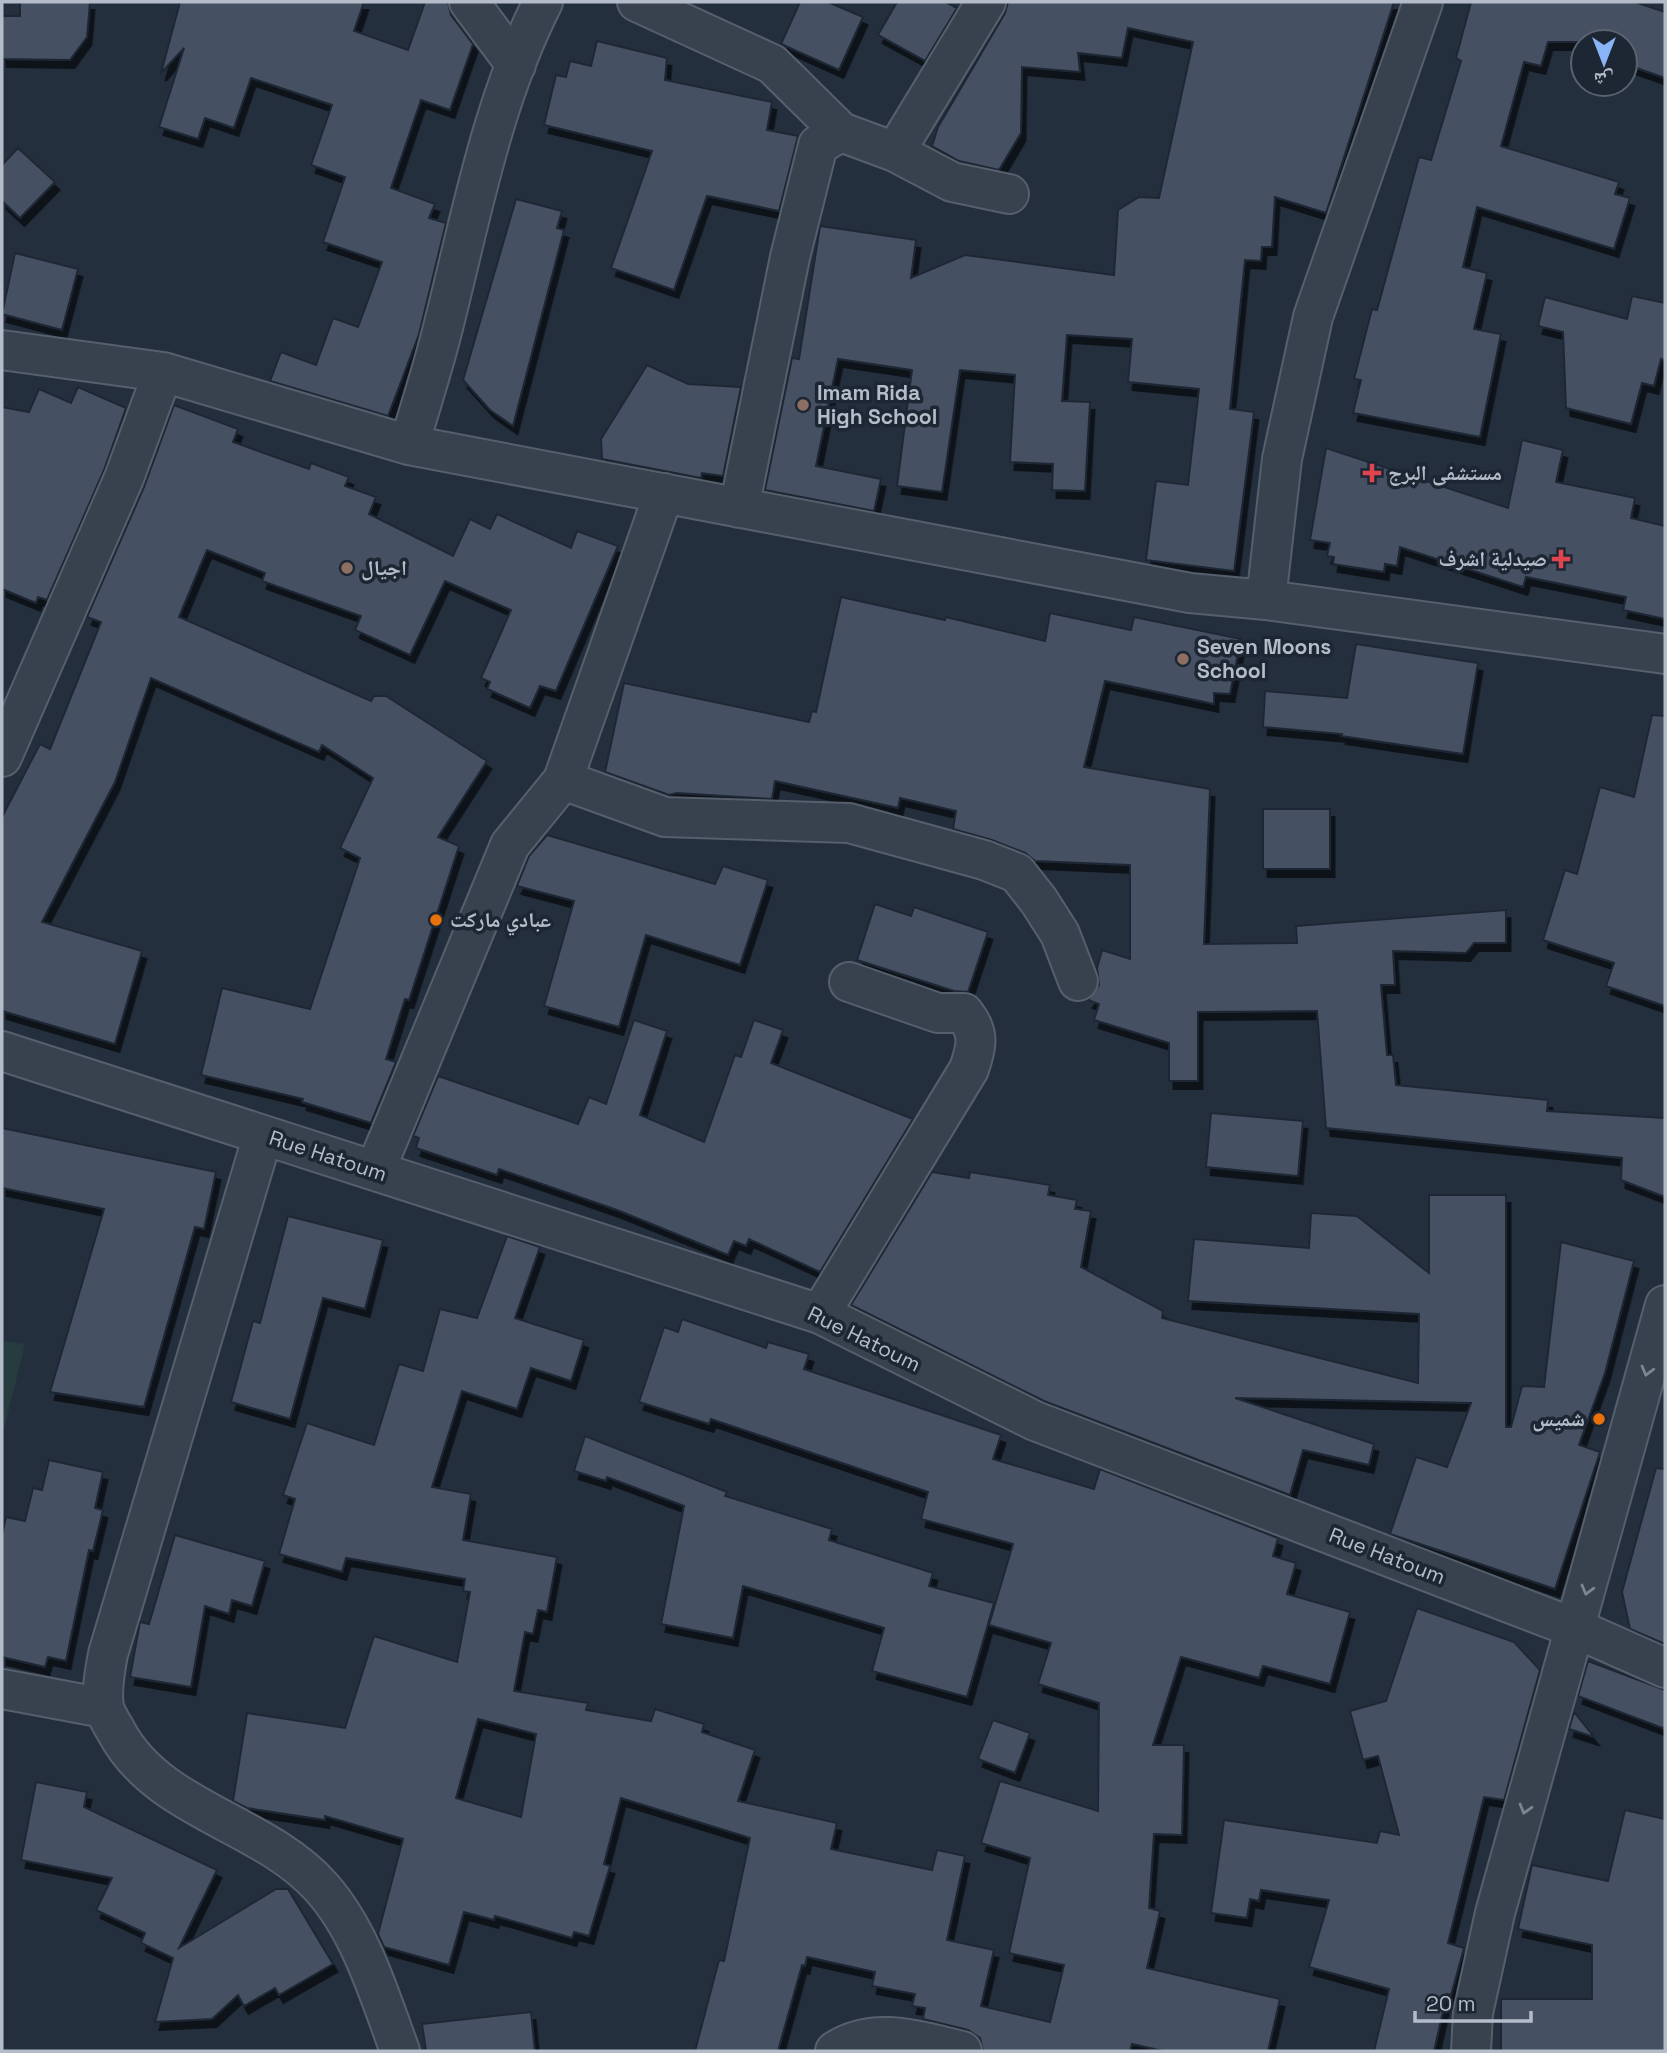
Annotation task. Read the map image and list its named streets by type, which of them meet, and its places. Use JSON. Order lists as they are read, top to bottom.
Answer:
{
  "streets": {
    "street": ["Rue Hatoum"]
  },
  "places": {
    "other": [
      "Imam Rida High School",
      "اجيال",
      "Seven Moons School",
      "عبادي ماركت",
      "شميس"
    ],
    "health": ["مستشفى البرج", "صيدلية اشرف"]
  },
  "scale_bar": "20 m",
  "north": "bottom"
}
